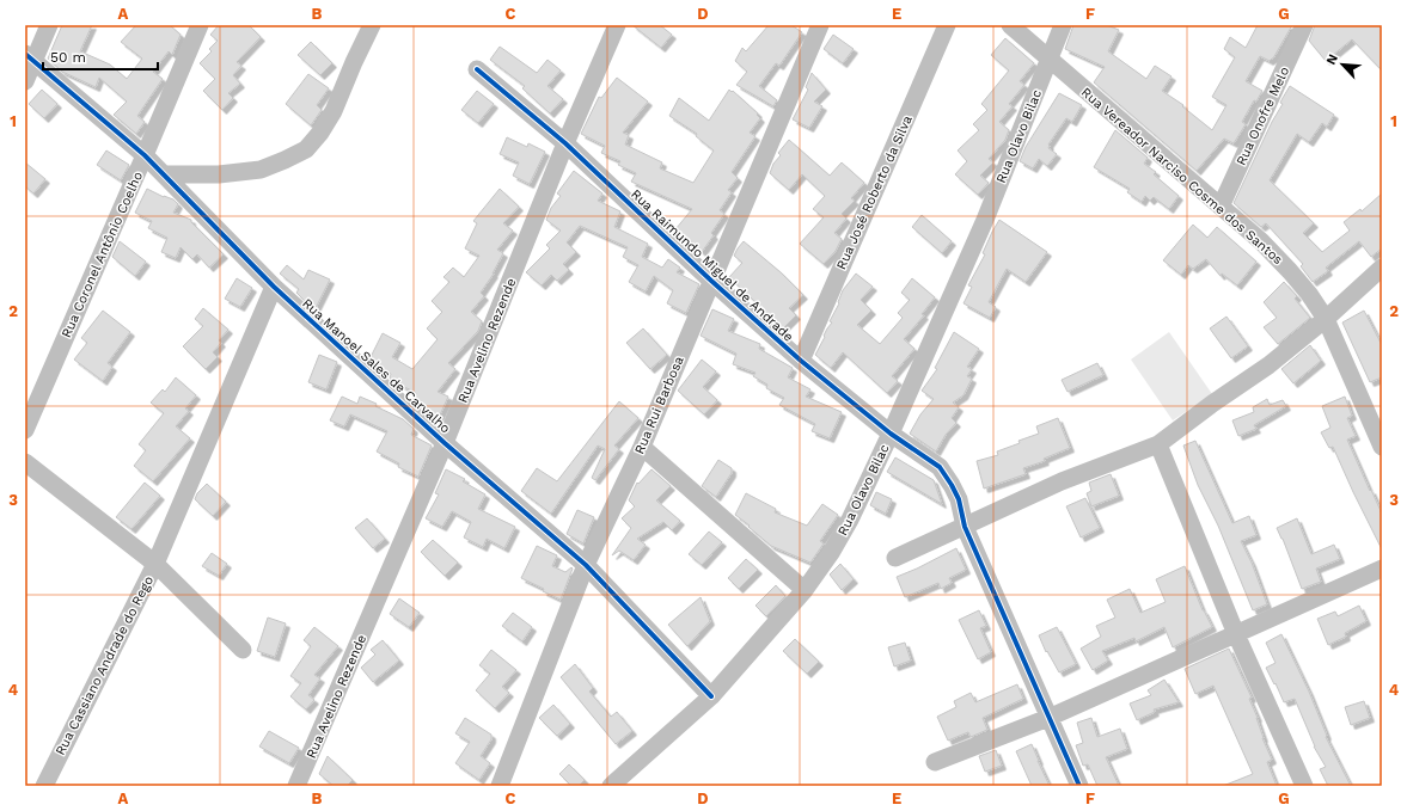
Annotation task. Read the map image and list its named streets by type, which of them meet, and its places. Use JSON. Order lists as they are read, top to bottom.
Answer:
{
  "streets": {
    "street": [
      "Rua Onofre Melo",
      "Rua Olavo Bilac",
      "Rua Vereador Narciso Cosme dos Santos",
      "Rua José Roberto da Silva",
      "Rua Coronel Antônio Coelho",
      "Rua Raimundo Miguel de Andrade",
      "Rua Avelino Rezende",
      "Rua Manoel Sales de Carvalho",
      "Rua Rui Barbosa",
      "Rua Cassiano Andrade do Rego"
    ]
  },
  "crossings": [
    ["Rua Onofre Melo", "Rua Vereador Narciso Cosme dos Santos"],
    ["Rua Olavo Bilac", "Rua Vereador Narciso Cosme dos Santos"],
    ["Rua Olavo Bilac", "Rua Raimundo Miguel de Andrade"],
    ["Rua Olavo Bilac", "Rua Manoel Sales de Carvalho"],
    ["Rua José Roberto da Silva", "Rua Raimundo Miguel de Andrade"],
    ["Rua Coronel Antônio Coelho", "Rua Manoel Sales de Carvalho"],
    ["Rua Raimundo Miguel de Andrade", "Rua Avelino Rezende"],
    ["Rua Raimundo Miguel de Andrade", "Rua Rui Barbosa"],
    ["Rua Avelino Rezende", "Rua Manoel Sales de Carvalho"],
    ["Rua Manoel Sales de Carvalho", "Rua Rui Barbosa"]
  ],
  "scale_bar": "50 m",
  "north": "top left",
  "grid": {
    "columns": [
      "A",
      "B",
      "C",
      "D",
      "E",
      "F",
      "G"
    ],
    "rows": [
      "1",
      "2",
      "3",
      "4"
    ]
  }
}
